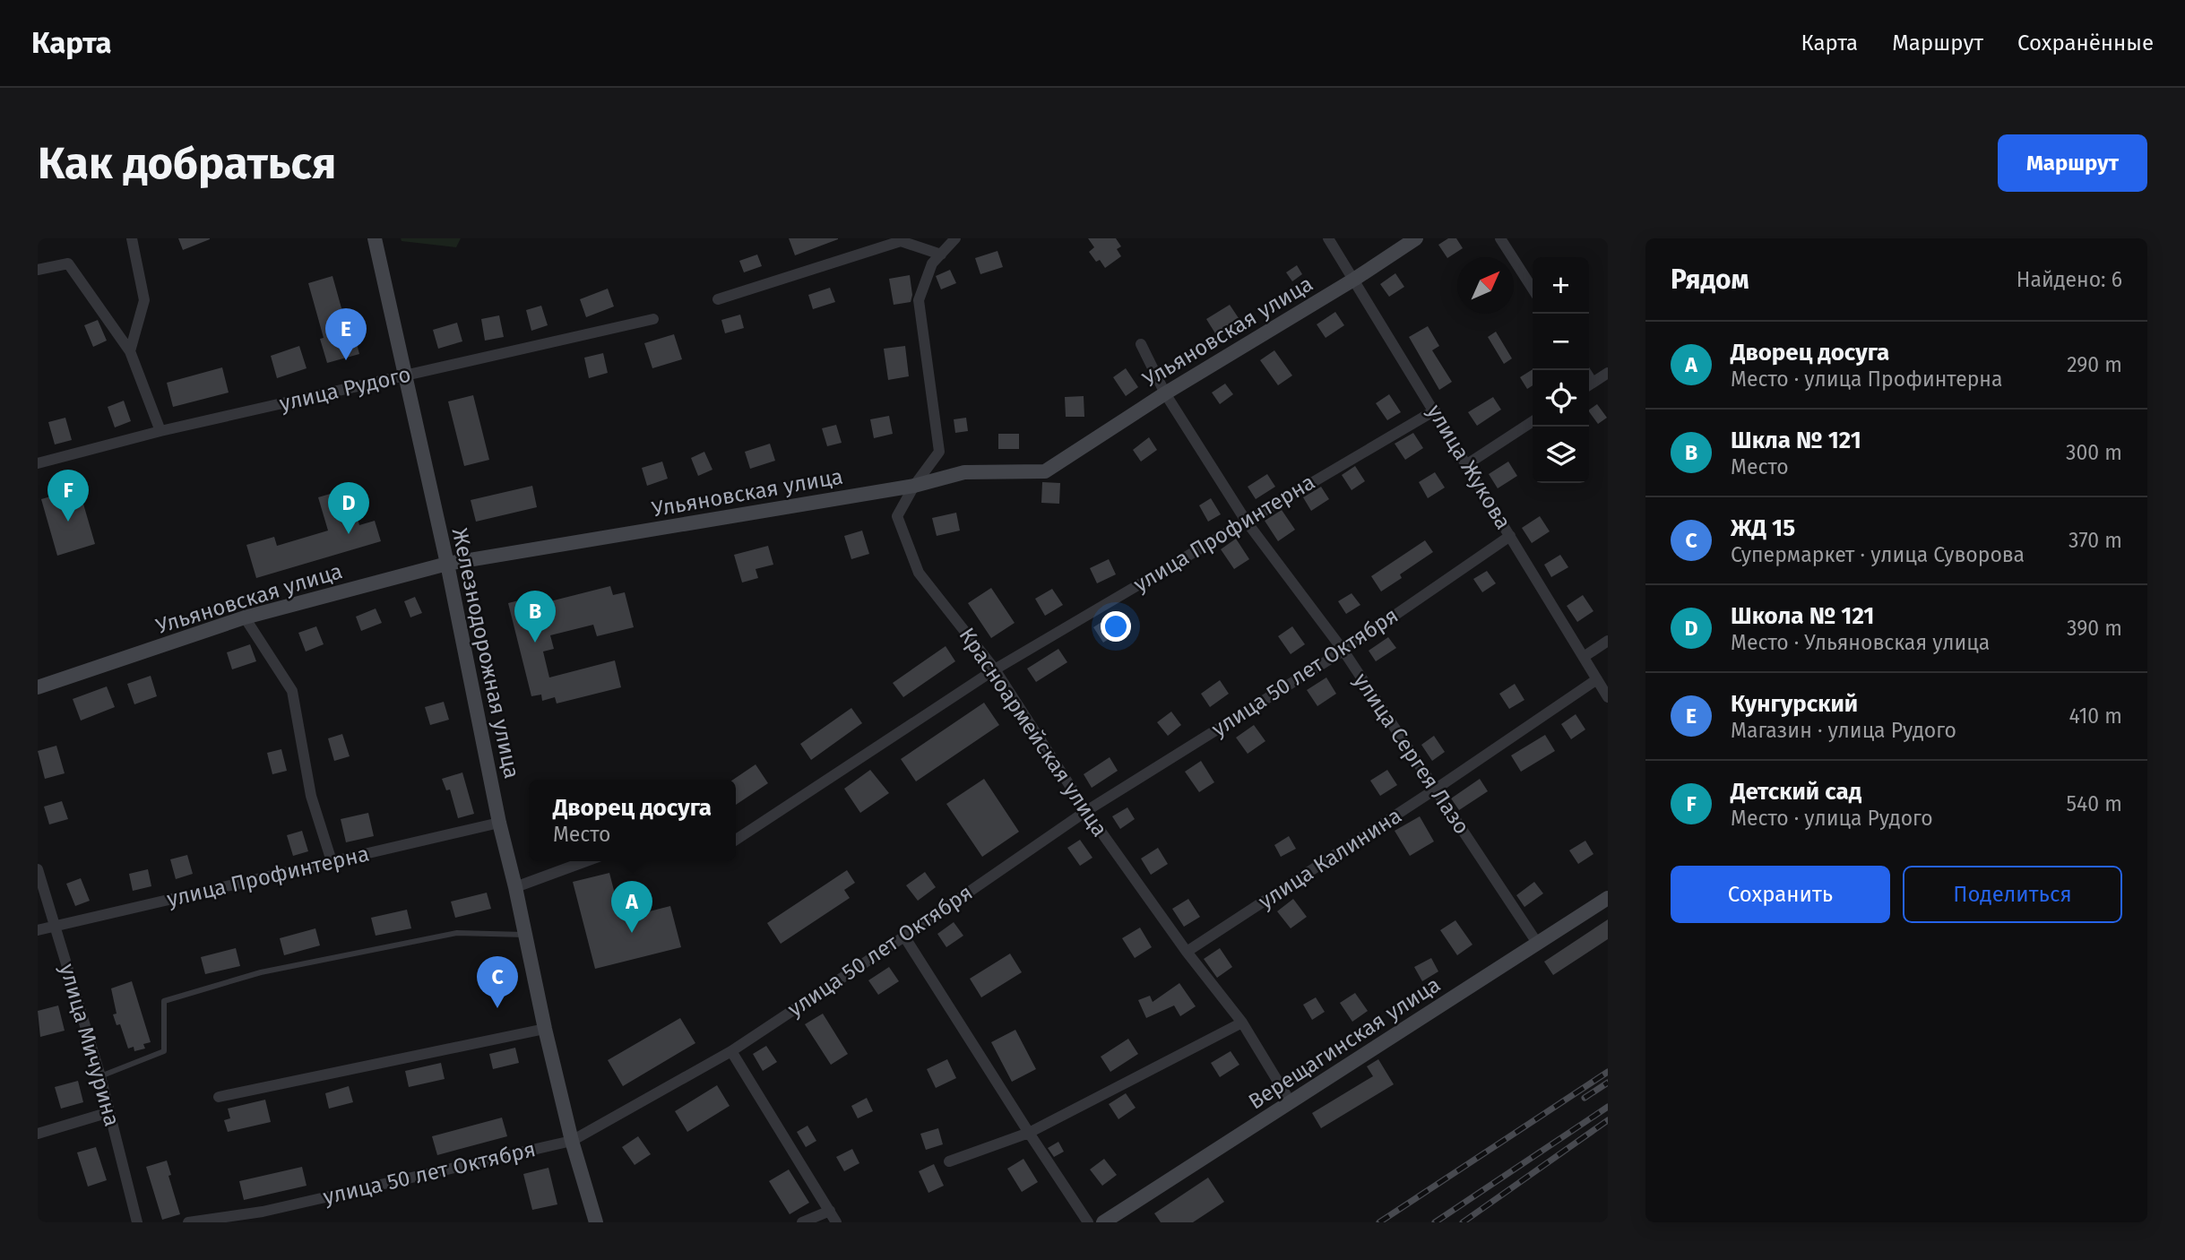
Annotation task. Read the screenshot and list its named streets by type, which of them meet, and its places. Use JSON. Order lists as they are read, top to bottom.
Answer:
{
  "streets": {
    "street": [
      "Ульяновская улица",
      "улица Рудого",
      "улица Жукова",
      "улица Профинтерна",
      "Железнодорожная улица",
      "улица 50 лет Октября",
      "Красноармейская улица",
      "улица Сергея Лазо",
      "улица Калинина",
      "Верещагинская улица",
      "улица Мичурина"
    ]
  },
  "crossings": [
    ["Ульяновская улица", "улица Жукова"],
    ["Ульяновская улица", "Железнодорожная улица"],
    ["Ульяновская улица", "Красноармейская улица"],
    ["Ульяновская улица", "улица Сергея Лазо"],
    ["улица Рудого", "Железнодорожная улица"],
    ["улица Жукова", "улица Профинтерна"],
    ["улица Жукова", "улица 50 лет Октября"],
    ["улица Жукова", "улица Калинина"],
    ["улица Профинтерна", "Железнодорожная улица"],
    ["улица Профинтерна", "Красноармейская улица"],
    ["улица Профинтерна", "улица Сергея Лазо"],
    ["улица Профинтерна", "улица Мичурина"],
    ["Железнодорожная улица", "улица 50 лет Октября"],
    ["улица 50 лет Октября", "Красноармейская улица"],
    ["улица 50 лет Октября", "улица Сергея Лазо"],
    ["Красноармейская улица", "улица Калинина"],
    ["Красноармейская улица", "Верещагинская улица"],
    ["улица Сергея Лазо", "улица Калинина"],
    ["улица Сергея Лазо", "Верещагинская улица"]
  ],
  "north": "top right",
  "page": {
    "header": "Карта",
    "nav": ["Карта", "Маршрут", "Сохранённые"],
    "buttons": [
      "Маршрут",
      ["Сохранить", "Поделиться"]
    ],
    "title": "Как добраться",
    "heading": ["Рядом", "Найдено: 6"],
    "map_buttons": ["+", "−"],
    "pins": [
      "E",
      "F",
      "D",
      "B",
      "A",
      "C"
    ],
    "list": [
      {
        "mark": "A",
        "name": "Дворец досуга",
        "note": "Место · улица Профинтерна",
        "value": "290 m"
      },
      {
        "mark": "B",
        "name": "Шкла № 121",
        "note": "Место",
        "value": "300 m"
      },
      {
        "mark": "C",
        "name": "ЖД 15",
        "note": "Супермаркет · улица Суворова",
        "value": "370 m"
      },
      {
        "mark": "D",
        "name": "Школа № 121",
        "note": "Место · Ульяновская улица",
        "value": "390 m"
      },
      {
        "mark": "E",
        "name": "Кунгурский",
        "note": "Магазин · улица Рудого",
        "value": "410 m"
      },
      {
        "mark": "F",
        "name": "Детский сад",
        "note": "Место · улица Рудого",
        "value": "540 m"
      }
    ],
    "popup": ["Дворец досуга", "Место"]
  }
}
